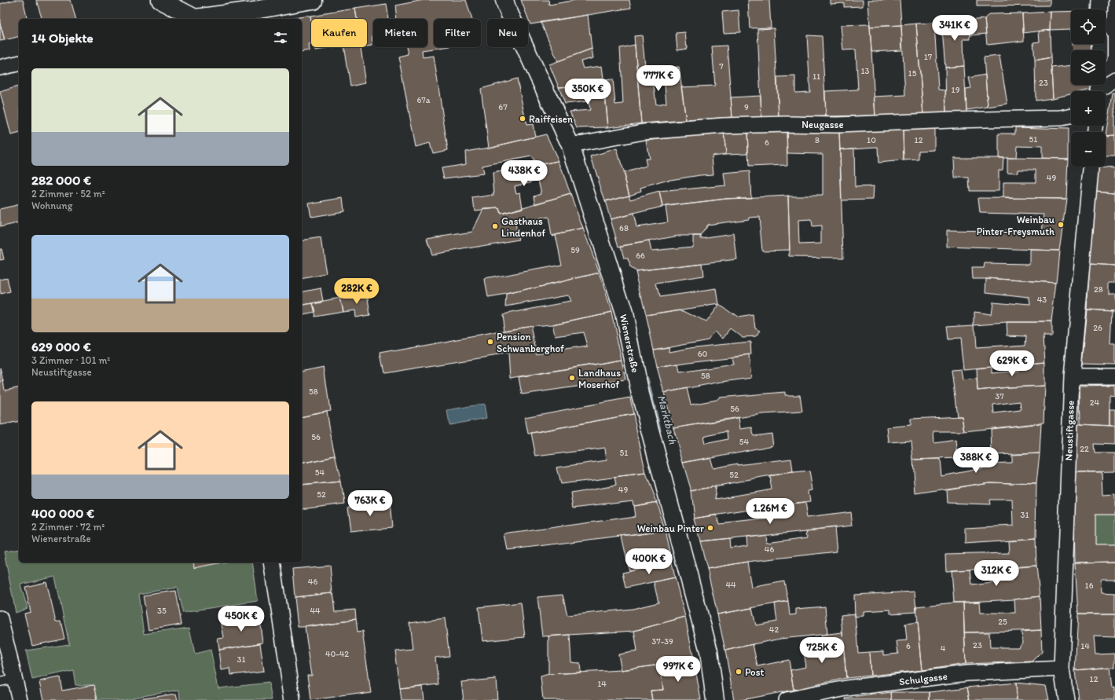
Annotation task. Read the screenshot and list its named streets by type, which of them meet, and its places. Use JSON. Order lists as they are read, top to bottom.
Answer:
{
  "streets": {
    "street": [
      "Neugasse",
      "Wienerstraße",
      "Neustiftgasse",
      "Schulgasse"
    ]
  },
  "crossings": [
    ["Neugasse", "Wienerstraße"],
    ["Neustiftgasse", "Schulgasse"]
  ],
  "water": ["Marktbach"],
  "places": [
    "Raiffeisen",
    "Weinbau Pinter-Freysmuth",
    "Gasthaus Lindenhof",
    "Pension Schwanberghof",
    "Landhaus Moserhof",
    "Weinbau Pinter",
    "Post"
  ],
  "house_numbers": [
    "17",
    "7",
    "13",
    "15",
    "11",
    "23",
    "19",
    "67a",
    "67",
    "9",
    "51",
    "8",
    "10",
    "12",
    "6",
    "49",
    "68",
    "59",
    "66",
    "28",
    "43",
    "26",
    "60",
    "58",
    "58",
    "37",
    "24",
    "56",
    "56",
    "54",
    "22",
    "51",
    "54",
    "52",
    "49",
    "52",
    "31",
    "46",
    "46",
    "44",
    "16",
    "35",
    "44",
    "25",
    "42",
    "37-39",
    "23",
    "6",
    "14",
    "4",
    "40-42",
    "31",
    "12",
    "14"
  ],
  "page": {
    "map_buttons": ["+", "−"],
    "price": [
      "341K €",
      "777K €",
      "350K €",
      "438K €",
      "282K €",
      "629K €",
      "388K €",
      "763K €",
      "1.26M €",
      "400K €",
      "312K €",
      "450K €",
      "725K €",
      "997K €"
    ],
    "chip": [
      "Kaufen",
      "Mieten",
      "Filter",
      "Neu"
    ],
    "heading": "14 Objekte",
    "list": [
      {
        "name": "282 000 €",
        "note": "2 Zimmer · 52 m² · Wohnung"
      },
      {
        "name": "629 000 €",
        "note": "3 Zimmer · 101 m² · Neustiftgasse"
      },
      {
        "name": "400 000 €",
        "note": "2 Zimmer · 72 m² · Wienerstraße"
      }
    ]
  }
}
